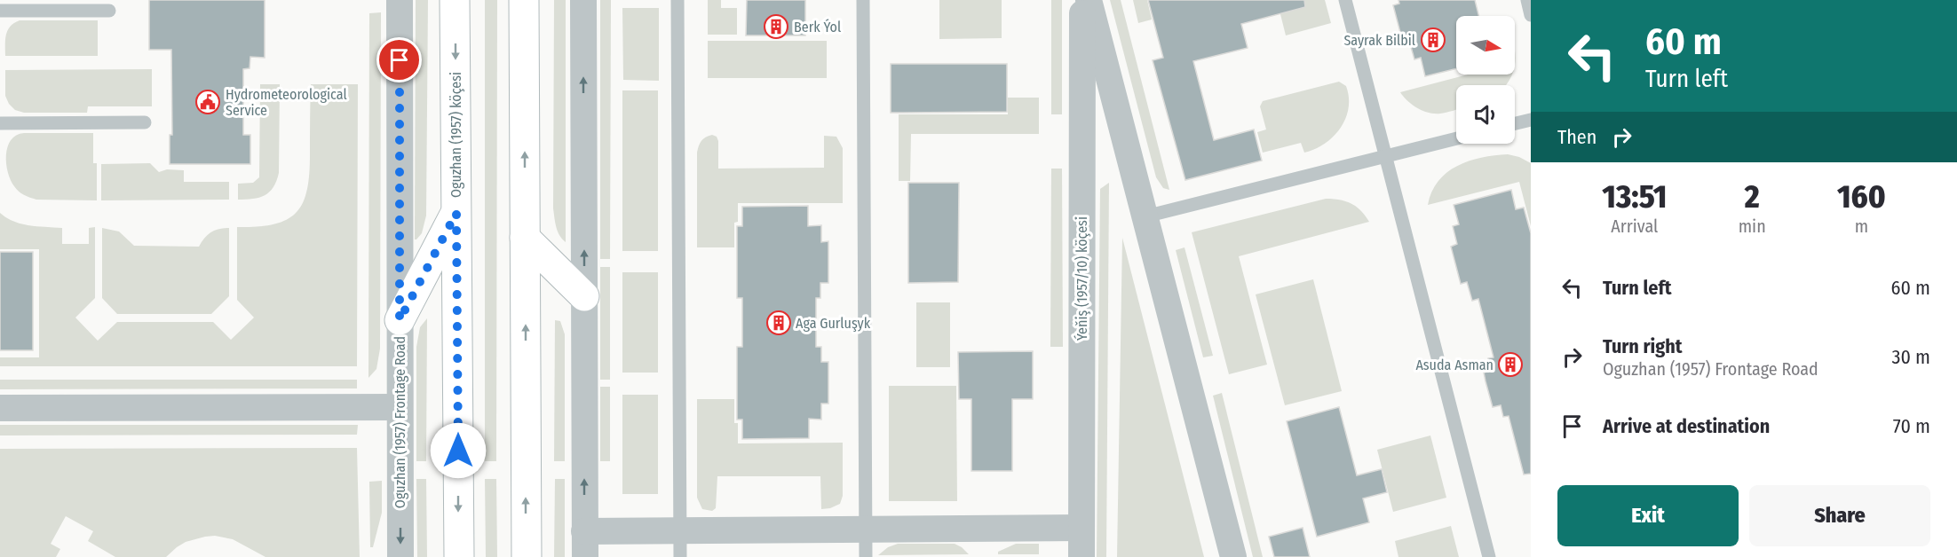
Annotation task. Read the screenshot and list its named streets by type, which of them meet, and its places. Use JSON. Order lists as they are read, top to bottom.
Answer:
{
  "streets": {
    "main road": ["Oguzhan (1957) köçesi"],
    "street": ["Ýeňiş (1957/10) köçesi", "Oguzhan (1957) Frontage Road"]
  },
  "places": {
    "building": [
      "Berk Ýol",
      "Sayrak Bilbil",
      "Aga Gurluşyk",
      "Asuda Asman"
    ],
    "public building": ["Hydrometeorological Service"]
  },
  "north": "right",
  "page": {
    "turn": ["60 m", "Turn left"],
    "then": "Then",
    "eta": [
      "13:51",
      "Arrival",
      "2",
      "min",
      "160",
      "m"
    ],
    "list": [
      {
        "name": "Turn left",
        "value": "60 m"
      },
      {
        "name": "Turn right",
        "note": "Oguzhan (1957) Frontage Road",
        "value": "30 m"
      },
      {
        "name": "Arrive at destination",
        "value": "70 m"
      }
    ],
    "buttons": ["Exit", "Share"]
  }
}
